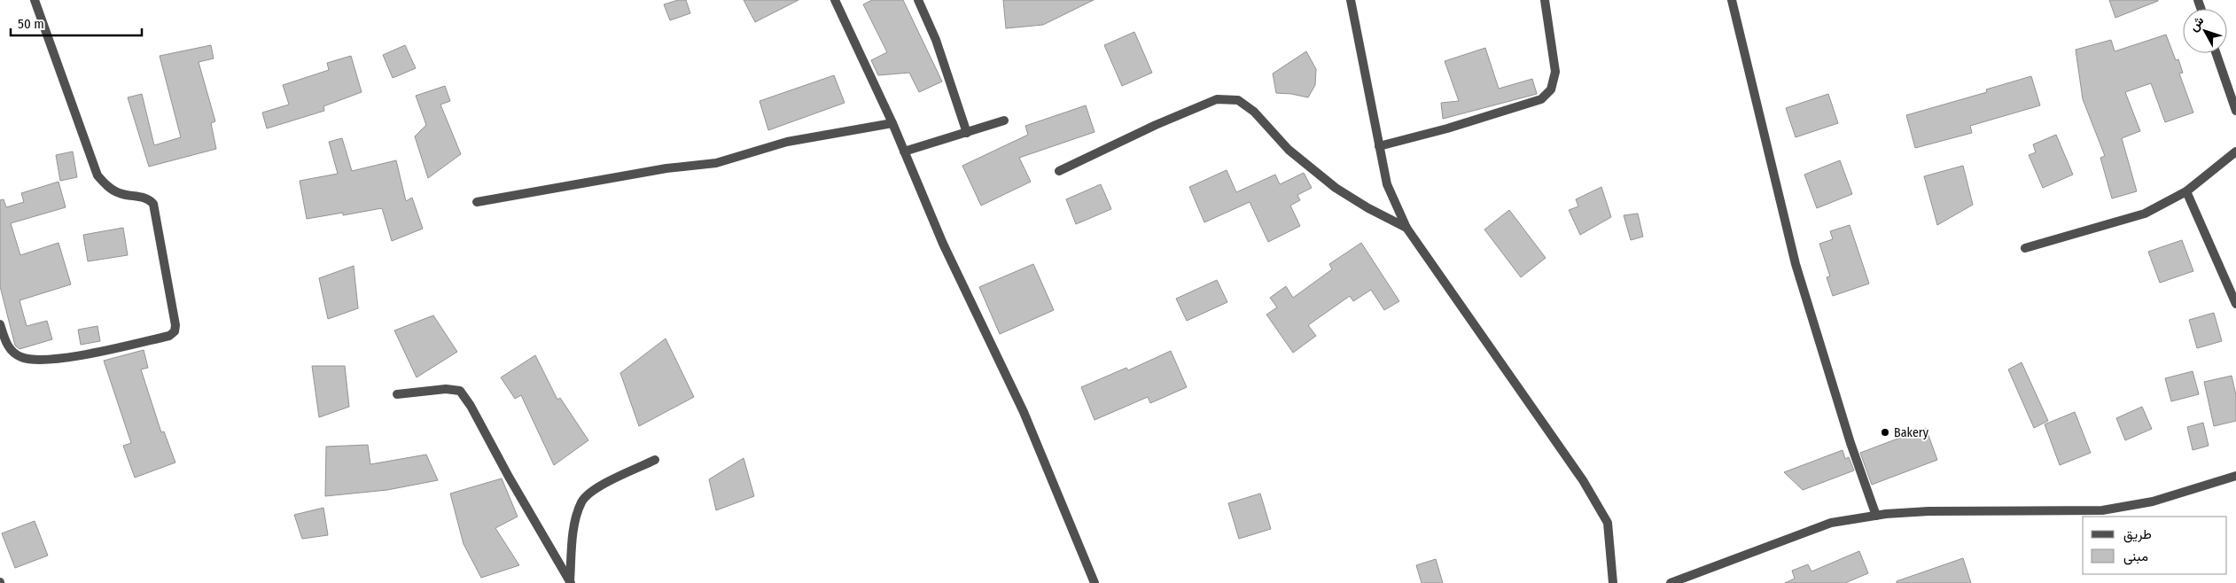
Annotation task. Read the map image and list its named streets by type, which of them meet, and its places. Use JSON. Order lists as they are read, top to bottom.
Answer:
{
  "places": ["Bakery"],
  "legend": ["طريق", "مبنى"],
  "scale_bar": "50 m",
  "north": "top left"
}
